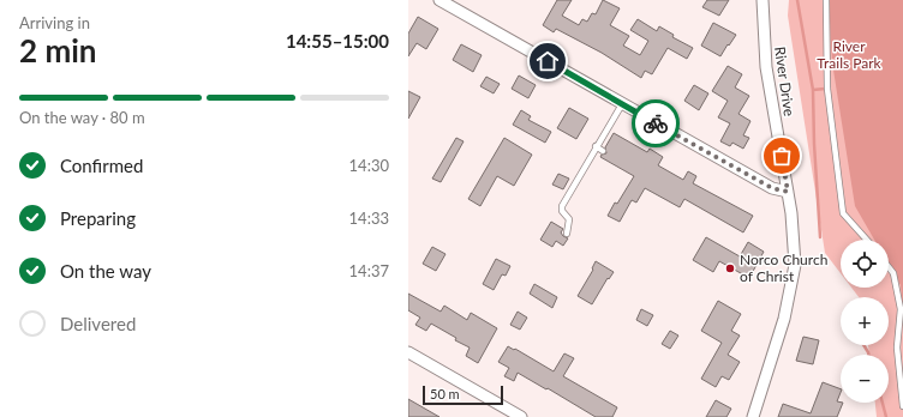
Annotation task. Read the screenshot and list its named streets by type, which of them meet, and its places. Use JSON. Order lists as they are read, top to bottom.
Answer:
{
  "streets": {
    "street": ["River Drive"]
  },
  "parks": ["River Trails Park"],
  "places": ["Norco Church of Christ"],
  "scale_bar": "50 m",
  "page": {
    "heading": ["2 min", "Arriving in", "14:55–15:00"],
    "bar": "On the way · 80 m",
    "list": [
      ["Confirmed", "14:30"],
      ["Preparing", "14:33"],
      ["On the way", "14:37"],
      "Delivered"
    ],
    "map_buttons": ["+", "−"],
    "scale": "50 m"
  }
}
